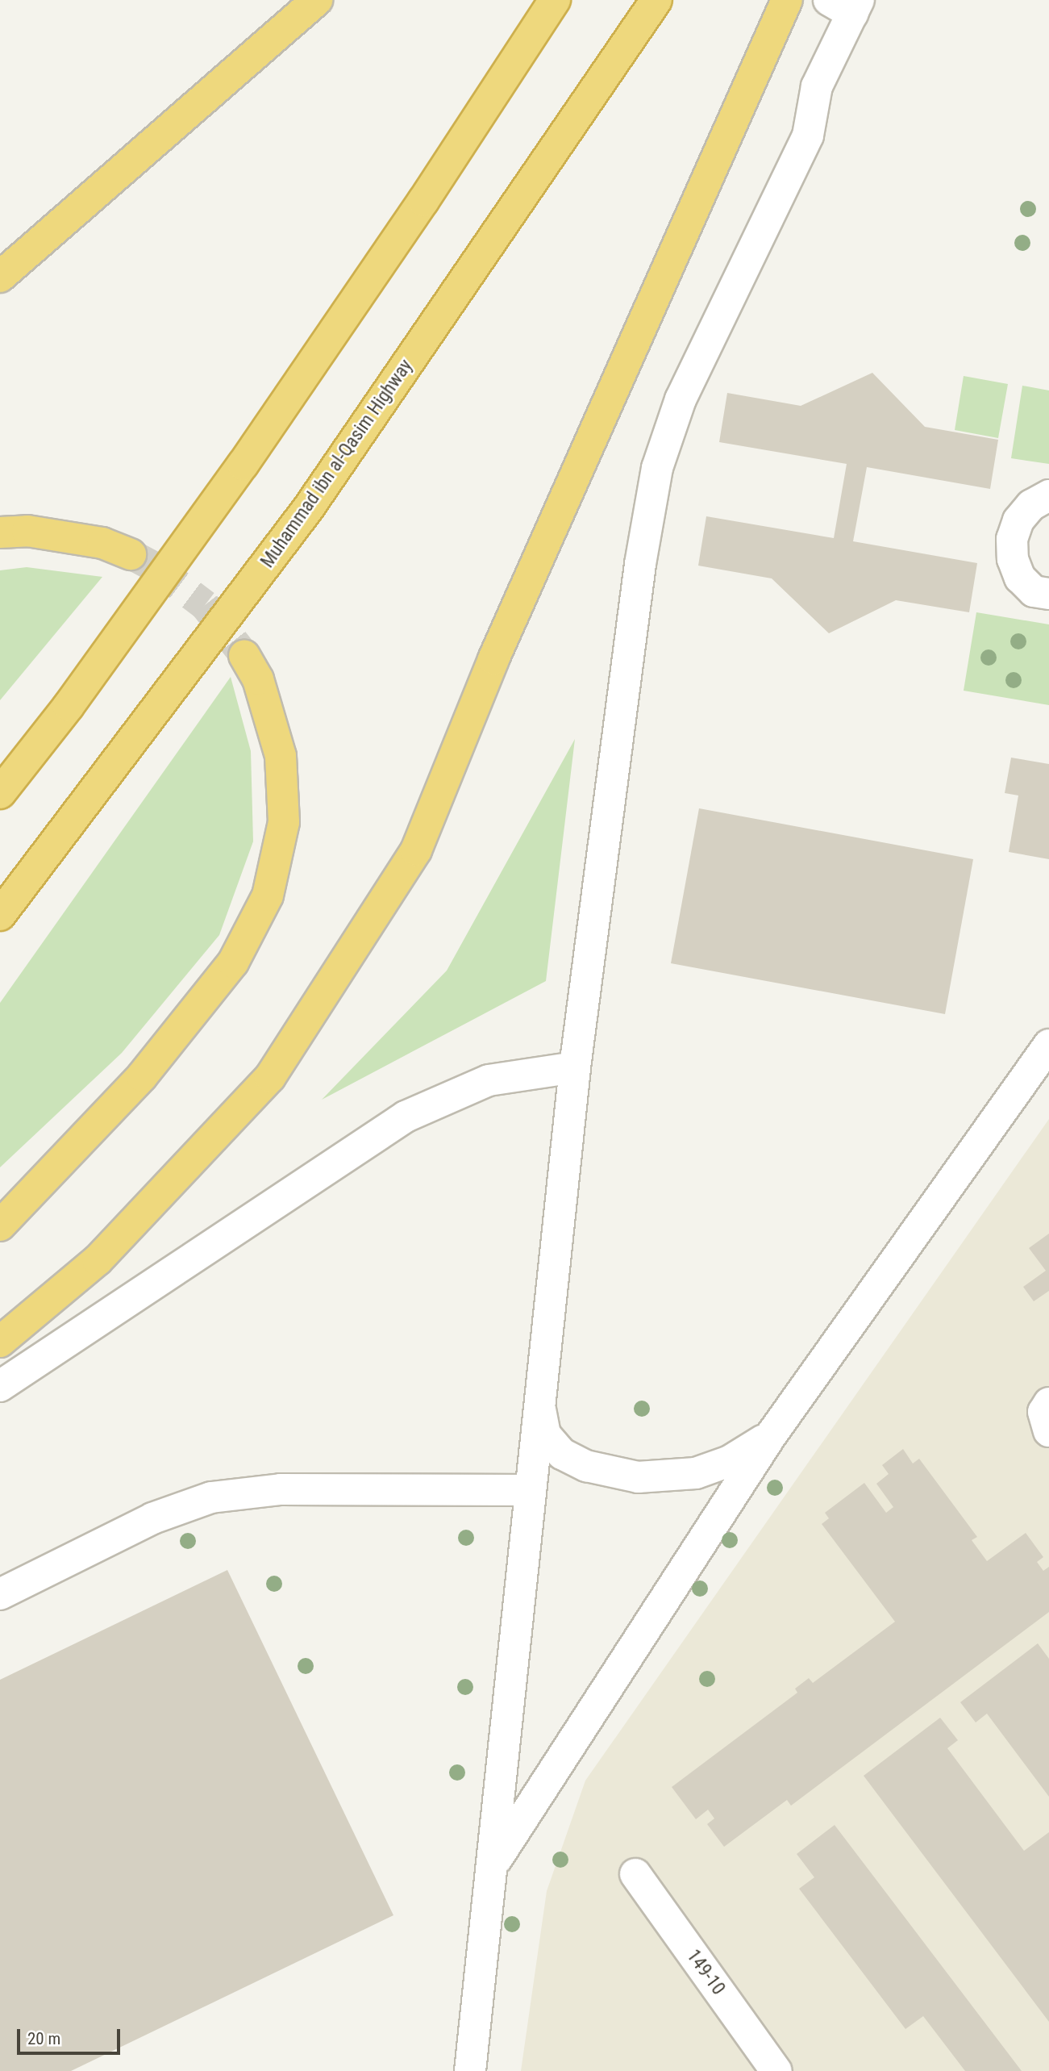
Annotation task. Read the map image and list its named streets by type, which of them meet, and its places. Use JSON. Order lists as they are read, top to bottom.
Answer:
{
  "streets": {
    "highway": ["Muhammad ibn al-Qasim Highway"],
    "street": ["149-10"]
  },
  "scale_bar": "20 m"
}
